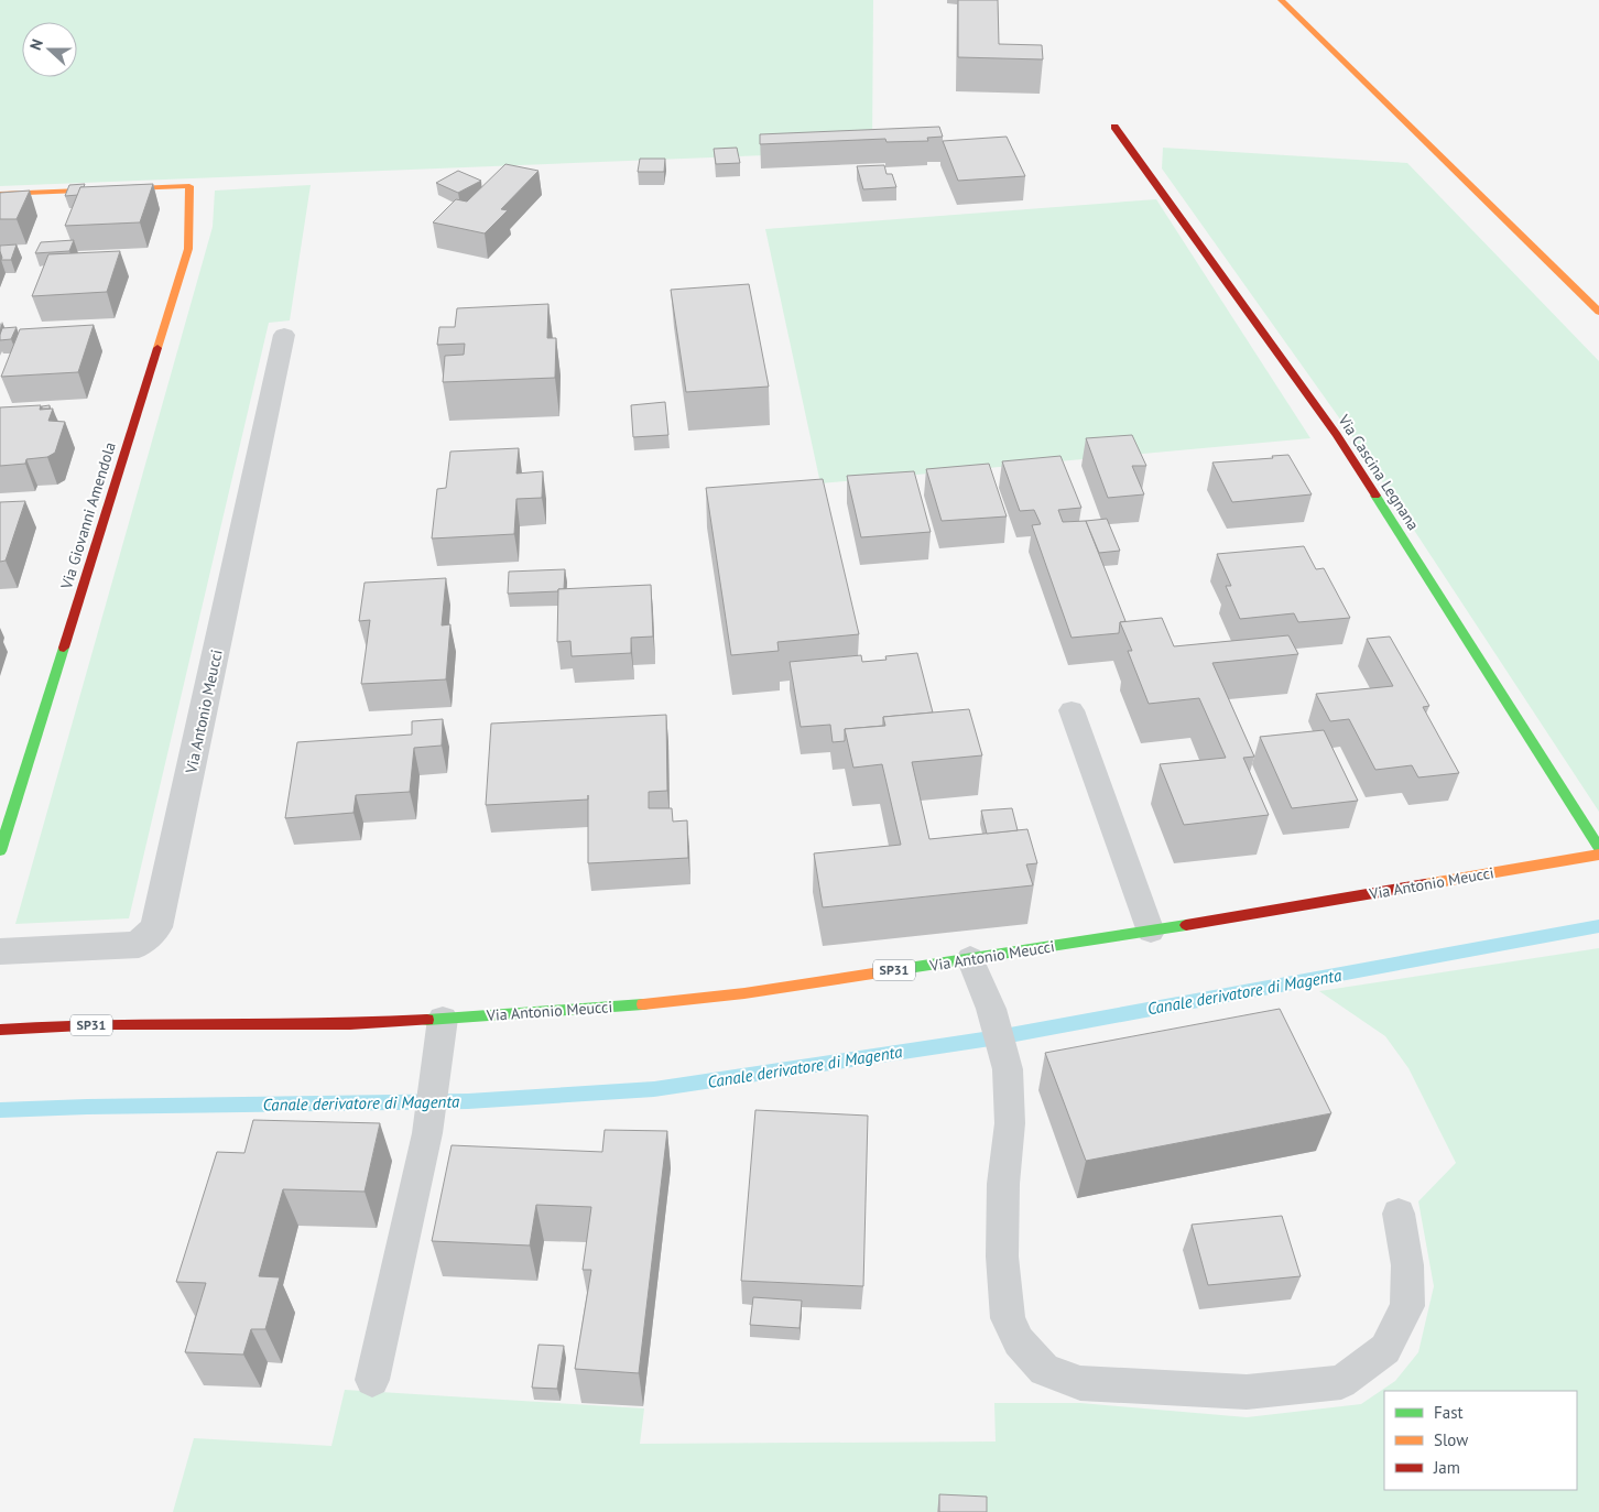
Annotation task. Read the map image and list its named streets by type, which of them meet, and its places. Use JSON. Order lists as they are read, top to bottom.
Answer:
{
  "streets": {
    "street": [
      "Via Cascina Legnana",
      "Via Giovanni Amendola",
      "Via Antonio Meucci",
      "SP31"
    ]
  },
  "water": ["Canale derivatore di Magenta"],
  "legend": ["Fast", "Slow", "Jam"],
  "north": "left"
}
